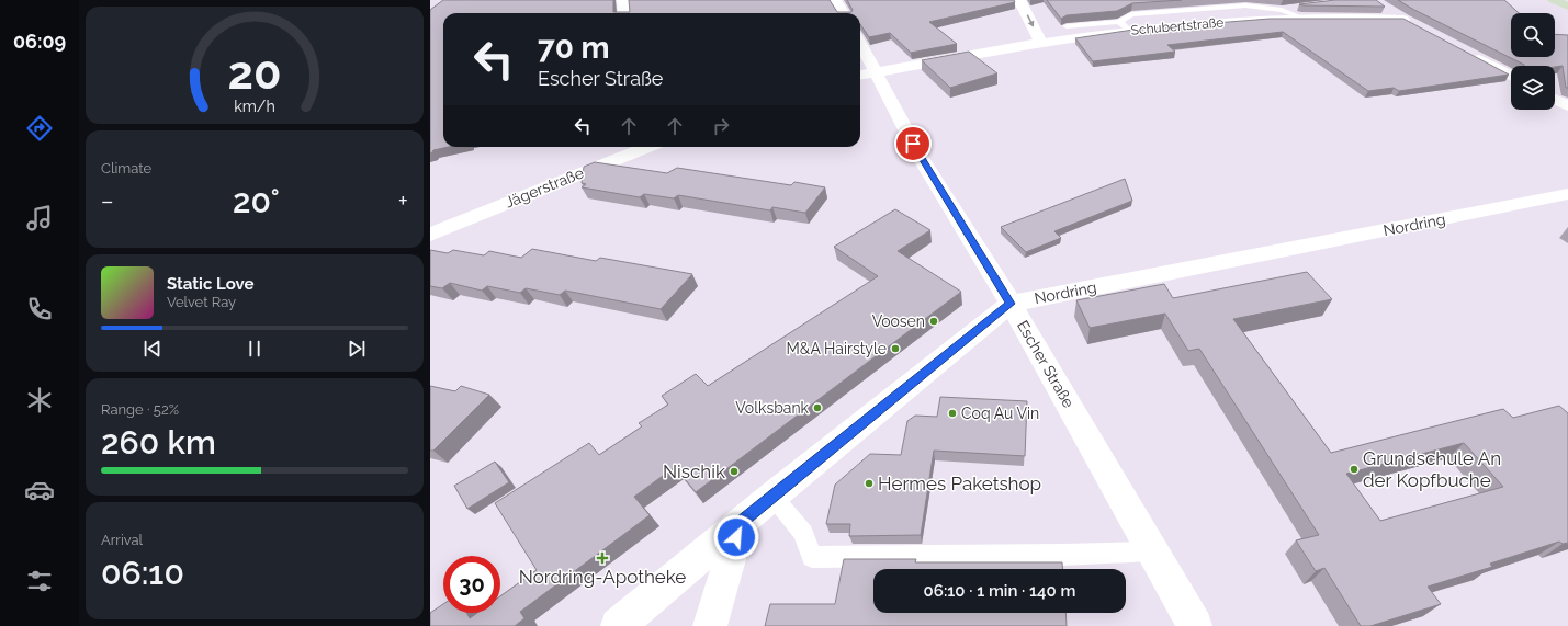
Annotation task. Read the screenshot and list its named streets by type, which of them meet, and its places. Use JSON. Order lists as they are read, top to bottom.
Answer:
{
  "streets": {
    "street": [
      "Schubertstraße",
      "Jägerstraße",
      "Nordring",
      "Escher Straße"
    ]
  },
  "crossings": [
    ["Schubertstraße", "Escher Straße"],
    ["Nordring", "Escher Straße"]
  ],
  "places": {
    "other": [
      "Voosen",
      "M&A Hairstyle",
      "Volksbank",
      "Coq Au Vin",
      "Grundschule An der Kopfbuche",
      "Nischik",
      "Hermes Paketshop"
    ],
    "health": ["Nordring-Apotheke"]
  },
  "page": {
    "tabs": "06:09",
    "turn": ["70 m", "Escher Straße"],
    "tile": [
      "Climate",
      ["Range · 52%", "260 km"],
      ["Arrival", "06:10"]
    ],
    "heat": ["−", "20°", "+"],
    "song": ["Static Love", "Velvet Ray"],
    "limit": "30",
    "trip": "06:10 · 1 min · 140 m",
    "gauge": ["20", "km/h"]
  }
}
